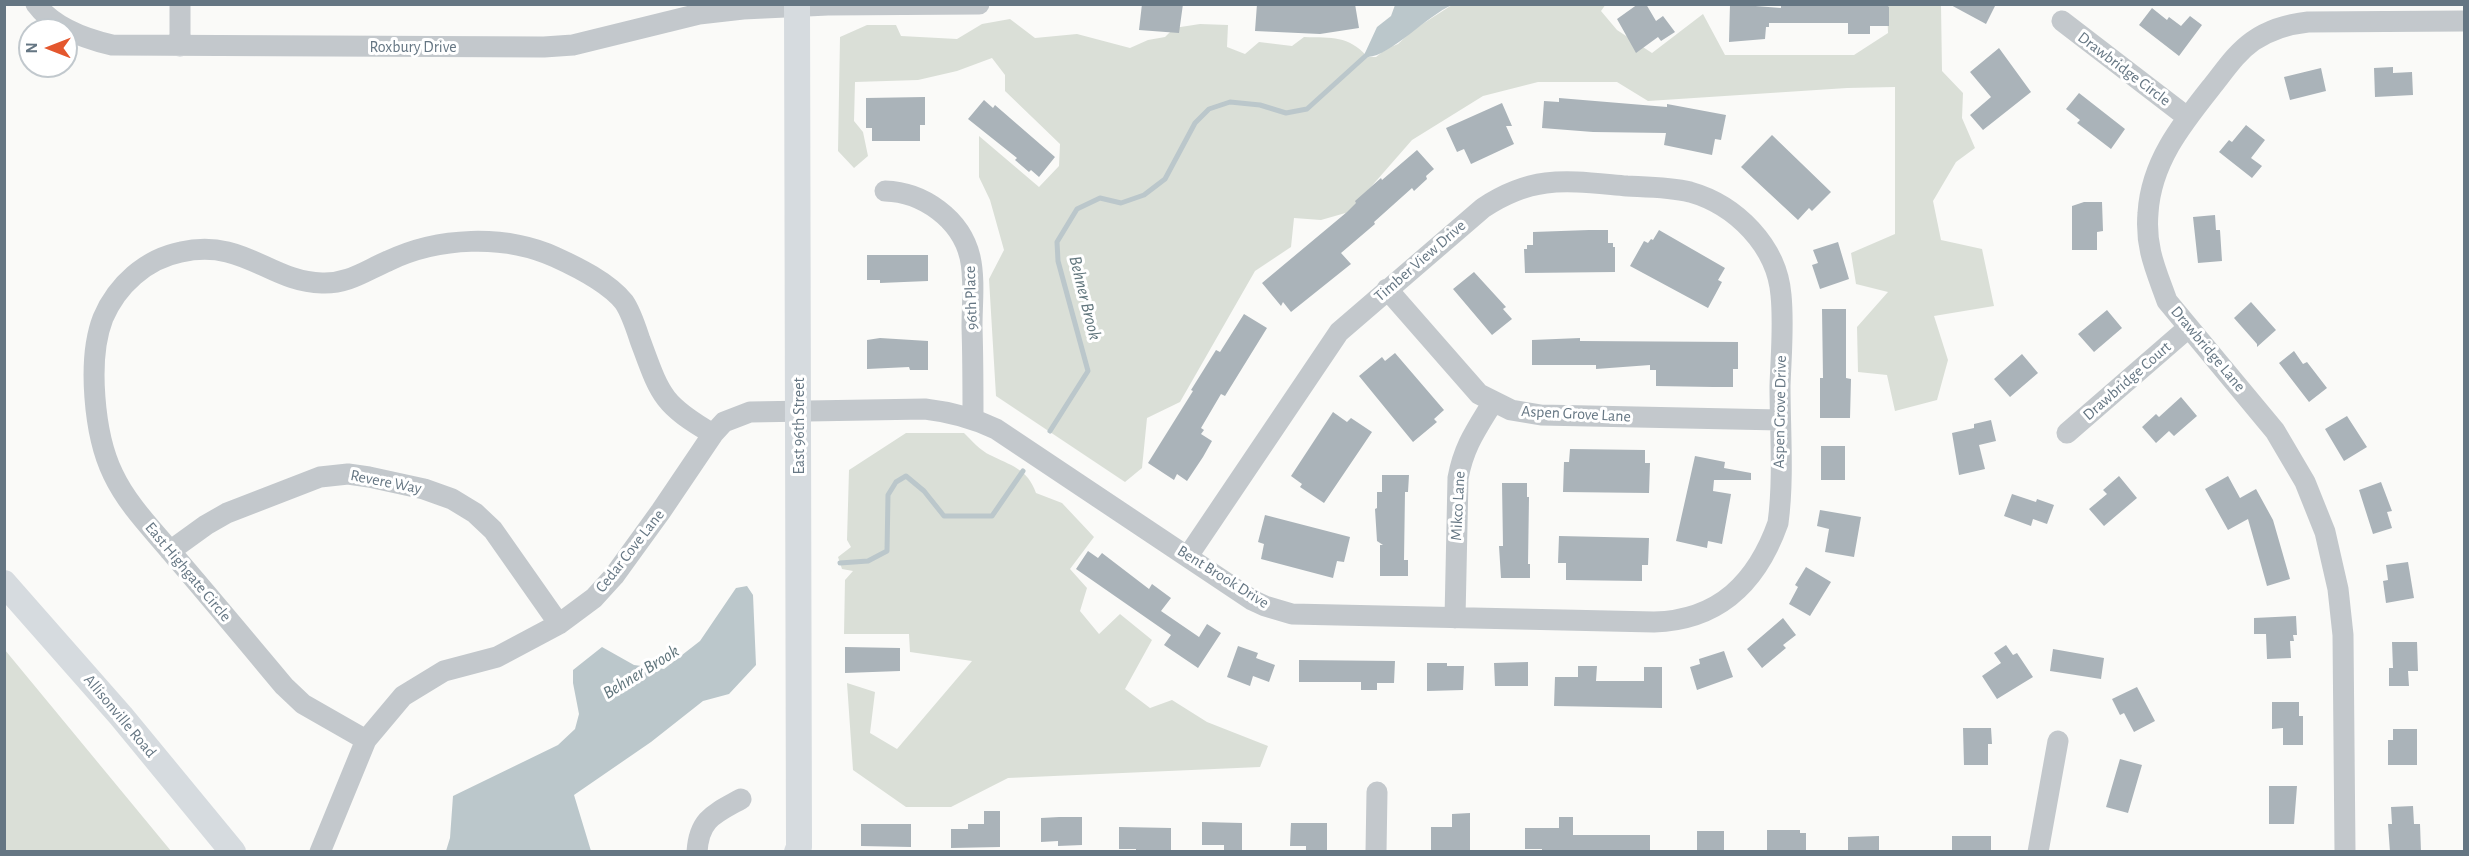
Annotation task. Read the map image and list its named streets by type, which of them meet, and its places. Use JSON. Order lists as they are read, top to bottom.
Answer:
{
  "streets": {
    "main road": ["East 96th Street", "Allisonville Road"],
    "street": [
      "Roxbury Drive",
      "Drawbridge Circle",
      "Timber View Drive",
      "96th Place",
      "Drawbridge Lane",
      "Drawbridge Court",
      "Aspen Grove Drive",
      "Aspen Grove Lane",
      "Revere Way",
      "Mikco Lane",
      "Cedar Cove Lane",
      "East Highgate Circle",
      "Bent Brook Drive"
    ]
  },
  "crossings": [
    ["Roxbury Drive", "East 96th Street"],
    ["Drawbridge Circle", "Drawbridge Lane"],
    ["Timber View Drive", "Aspen Grove Drive"],
    ["Timber View Drive", "Aspen Grove Lane"],
    ["Timber View Drive", "Bent Brook Drive"],
    ["96th Place", "Bent Brook Drive"],
    ["Drawbridge Lane", "Drawbridge Court"],
    ["Aspen Grove Drive", "Aspen Grove Lane"],
    ["Aspen Grove Drive", "Bent Brook Drive"],
    ["Aspen Grove Lane", "Mikco Lane"],
    ["East 96th Street", "Cedar Cove Lane"],
    ["East 96th Street", "Bent Brook Drive"],
    ["Revere Way", "Cedar Cove Lane"],
    ["Revere Way", "East Highgate Circle"],
    ["Mikco Lane", "Bent Brook Drive"],
    ["Cedar Cove Lane", "East Highgate Circle"],
    ["Cedar Cove Lane", "Bent Brook Drive"]
  ],
  "water": ["Behner Brook"],
  "north": "left"
}
